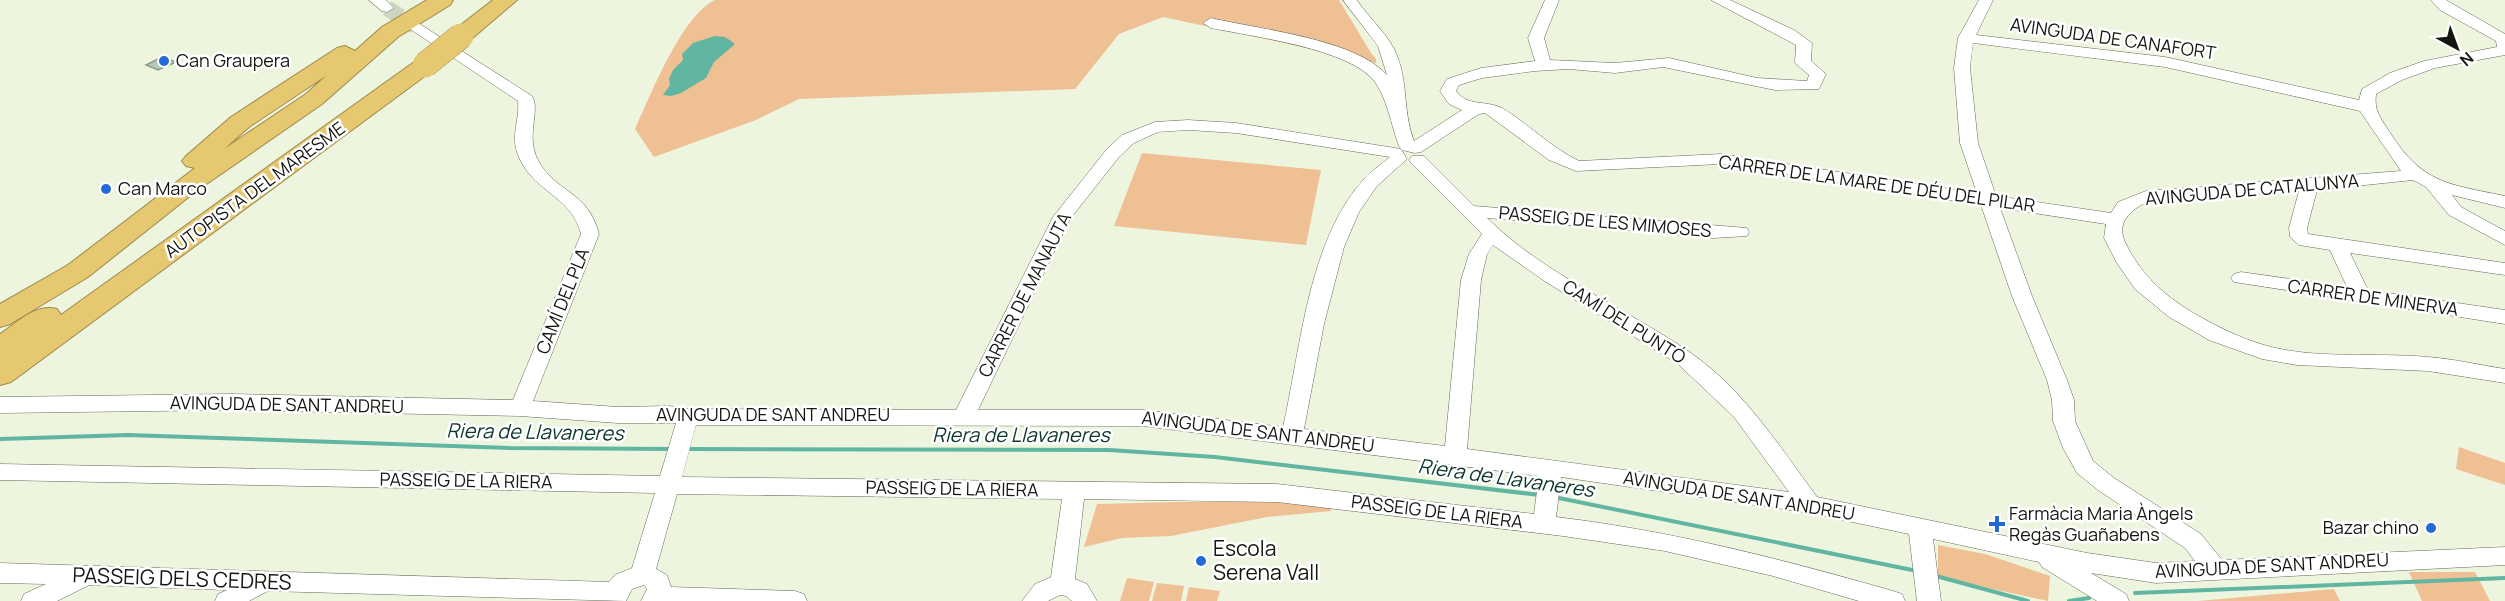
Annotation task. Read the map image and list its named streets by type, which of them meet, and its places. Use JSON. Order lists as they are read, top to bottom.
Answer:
{
  "streets": {
    "highway": ["AUTOPISTA DEL MARESME"],
    "street": [
      "AVINGUDA DE CANAFORT",
      "CARRER DE LA MARE DE DÉU DEL PILAR",
      "AVINGUDA DE CATALUNYA",
      "PASSEIG DE LES MIMOSES",
      "CARRER DE MANAUTA",
      "CARRER DE MINERVA",
      "CAMÍ DEL PLA",
      "CAMÍ DEL PUNTÓ",
      "AVINGUDA DE SANT ANDREU",
      "PASSEIG DE LA RIERA",
      "PASSEIG DELS CEDRES"
    ]
  },
  "crossings": [
    ["CARRER DE LA MARE DE DÉU DEL PILAR", "AVINGUDA DE CATALUNYA"],
    ["PASSEIG DE LES MIMOSES", "CAMÍ DEL PUNTÓ"],
    ["CARRER DE MANAUTA", "CAMÍ DEL PUNTÓ"],
    ["CARRER DE MANAUTA", "AVINGUDA DE SANT ANDREU"],
    ["CAMÍ DEL PLA", "AVINGUDA DE SANT ANDREU"],
    ["CAMÍ DEL PUNTÓ", "AVINGUDA DE SANT ANDREU"]
  ],
  "water": ["Riera de Llavaneres"],
  "places": {
    "other": [
      "Can Graupera",
      "Can Marco",
      "Bazar chino",
      "Escola Serena Vall"
    ],
    "health": ["Farmàcia Maria Àngels Regàs Guañabens"]
  },
  "north": "bottom right"
}
